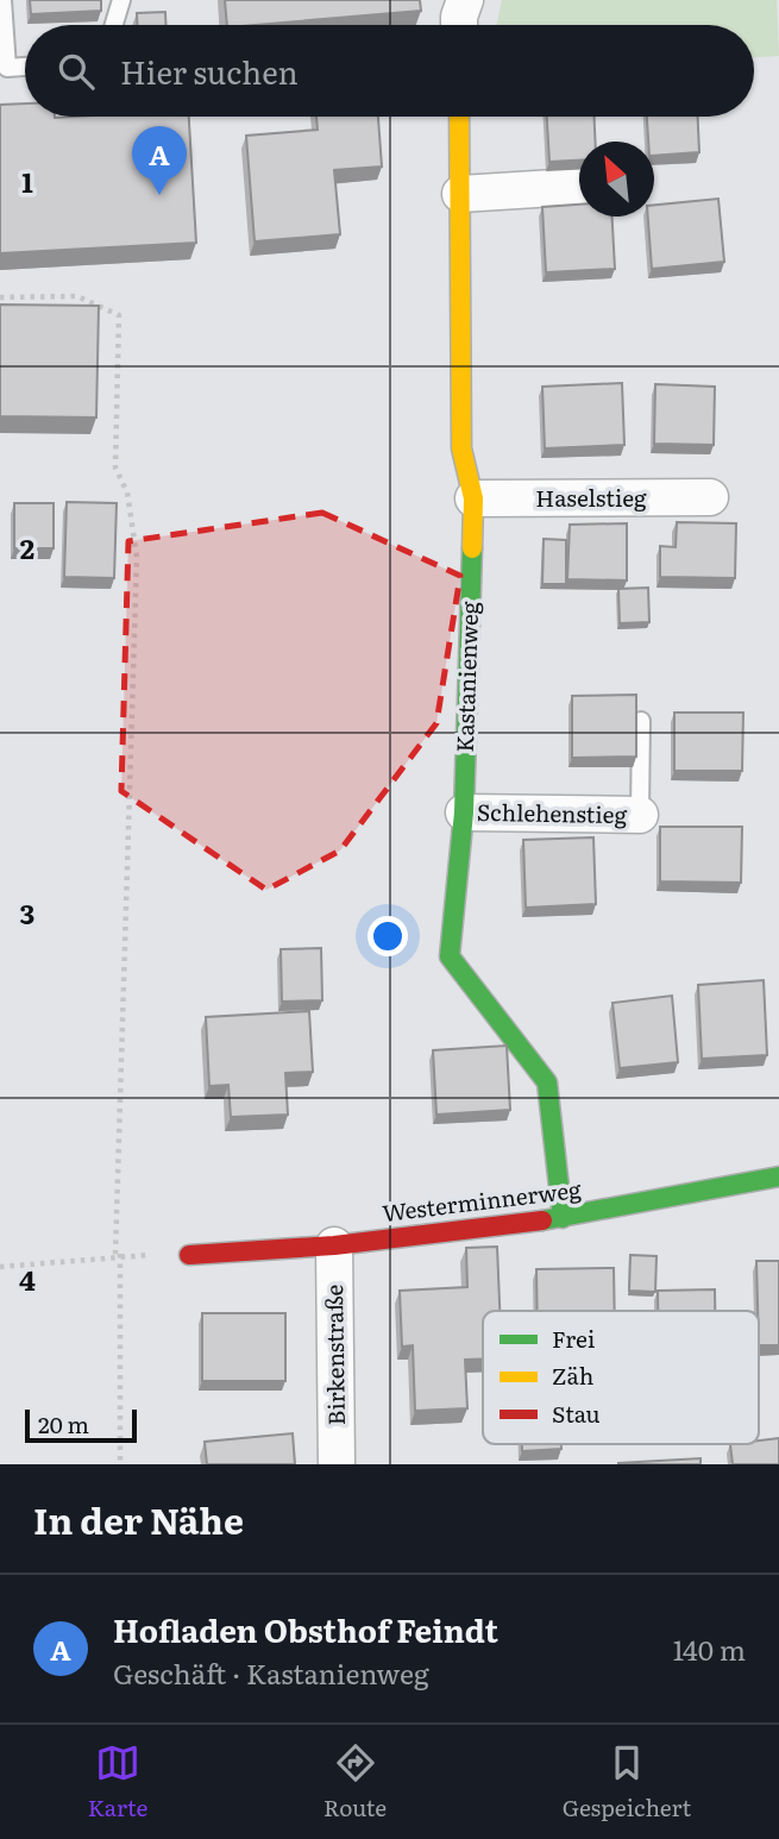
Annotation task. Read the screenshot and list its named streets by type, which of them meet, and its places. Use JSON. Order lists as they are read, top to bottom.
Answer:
{
  "streets": {
    "street": [
      "Haselstieg",
      "Kastanienweg",
      "Schlehenstieg",
      "Westerminnerweg",
      "Birkenstraße"
    ]
  },
  "crossings": [
    ["Haselstieg", "Kastanienweg"],
    ["Kastanienweg", "Schlehenstieg"],
    ["Kastanienweg", "Westerminnerweg"],
    ["Westerminnerweg", "Birkenstraße"]
  ],
  "legend": ["Frei", "Zäh", "Stau"],
  "scale_bar": "20 m",
  "north": "top left",
  "page": {
    "search": "Hier suchen",
    "pins": "A",
    "scale": "20 m",
    "heading": "In der Nähe",
    "list": [
      {
        "mark": "A",
        "name": "Hofladen Obsthof Feindt",
        "note": "Geschäft · Kastanienweg",
        "value": "140 m"
      }
    ],
    "nav": ["Karte", "Route", "Gespeichert"]
  },
  "grid": {
    "rows": [
      "1",
      "2",
      "3",
      "4"
    ]
  }
}
